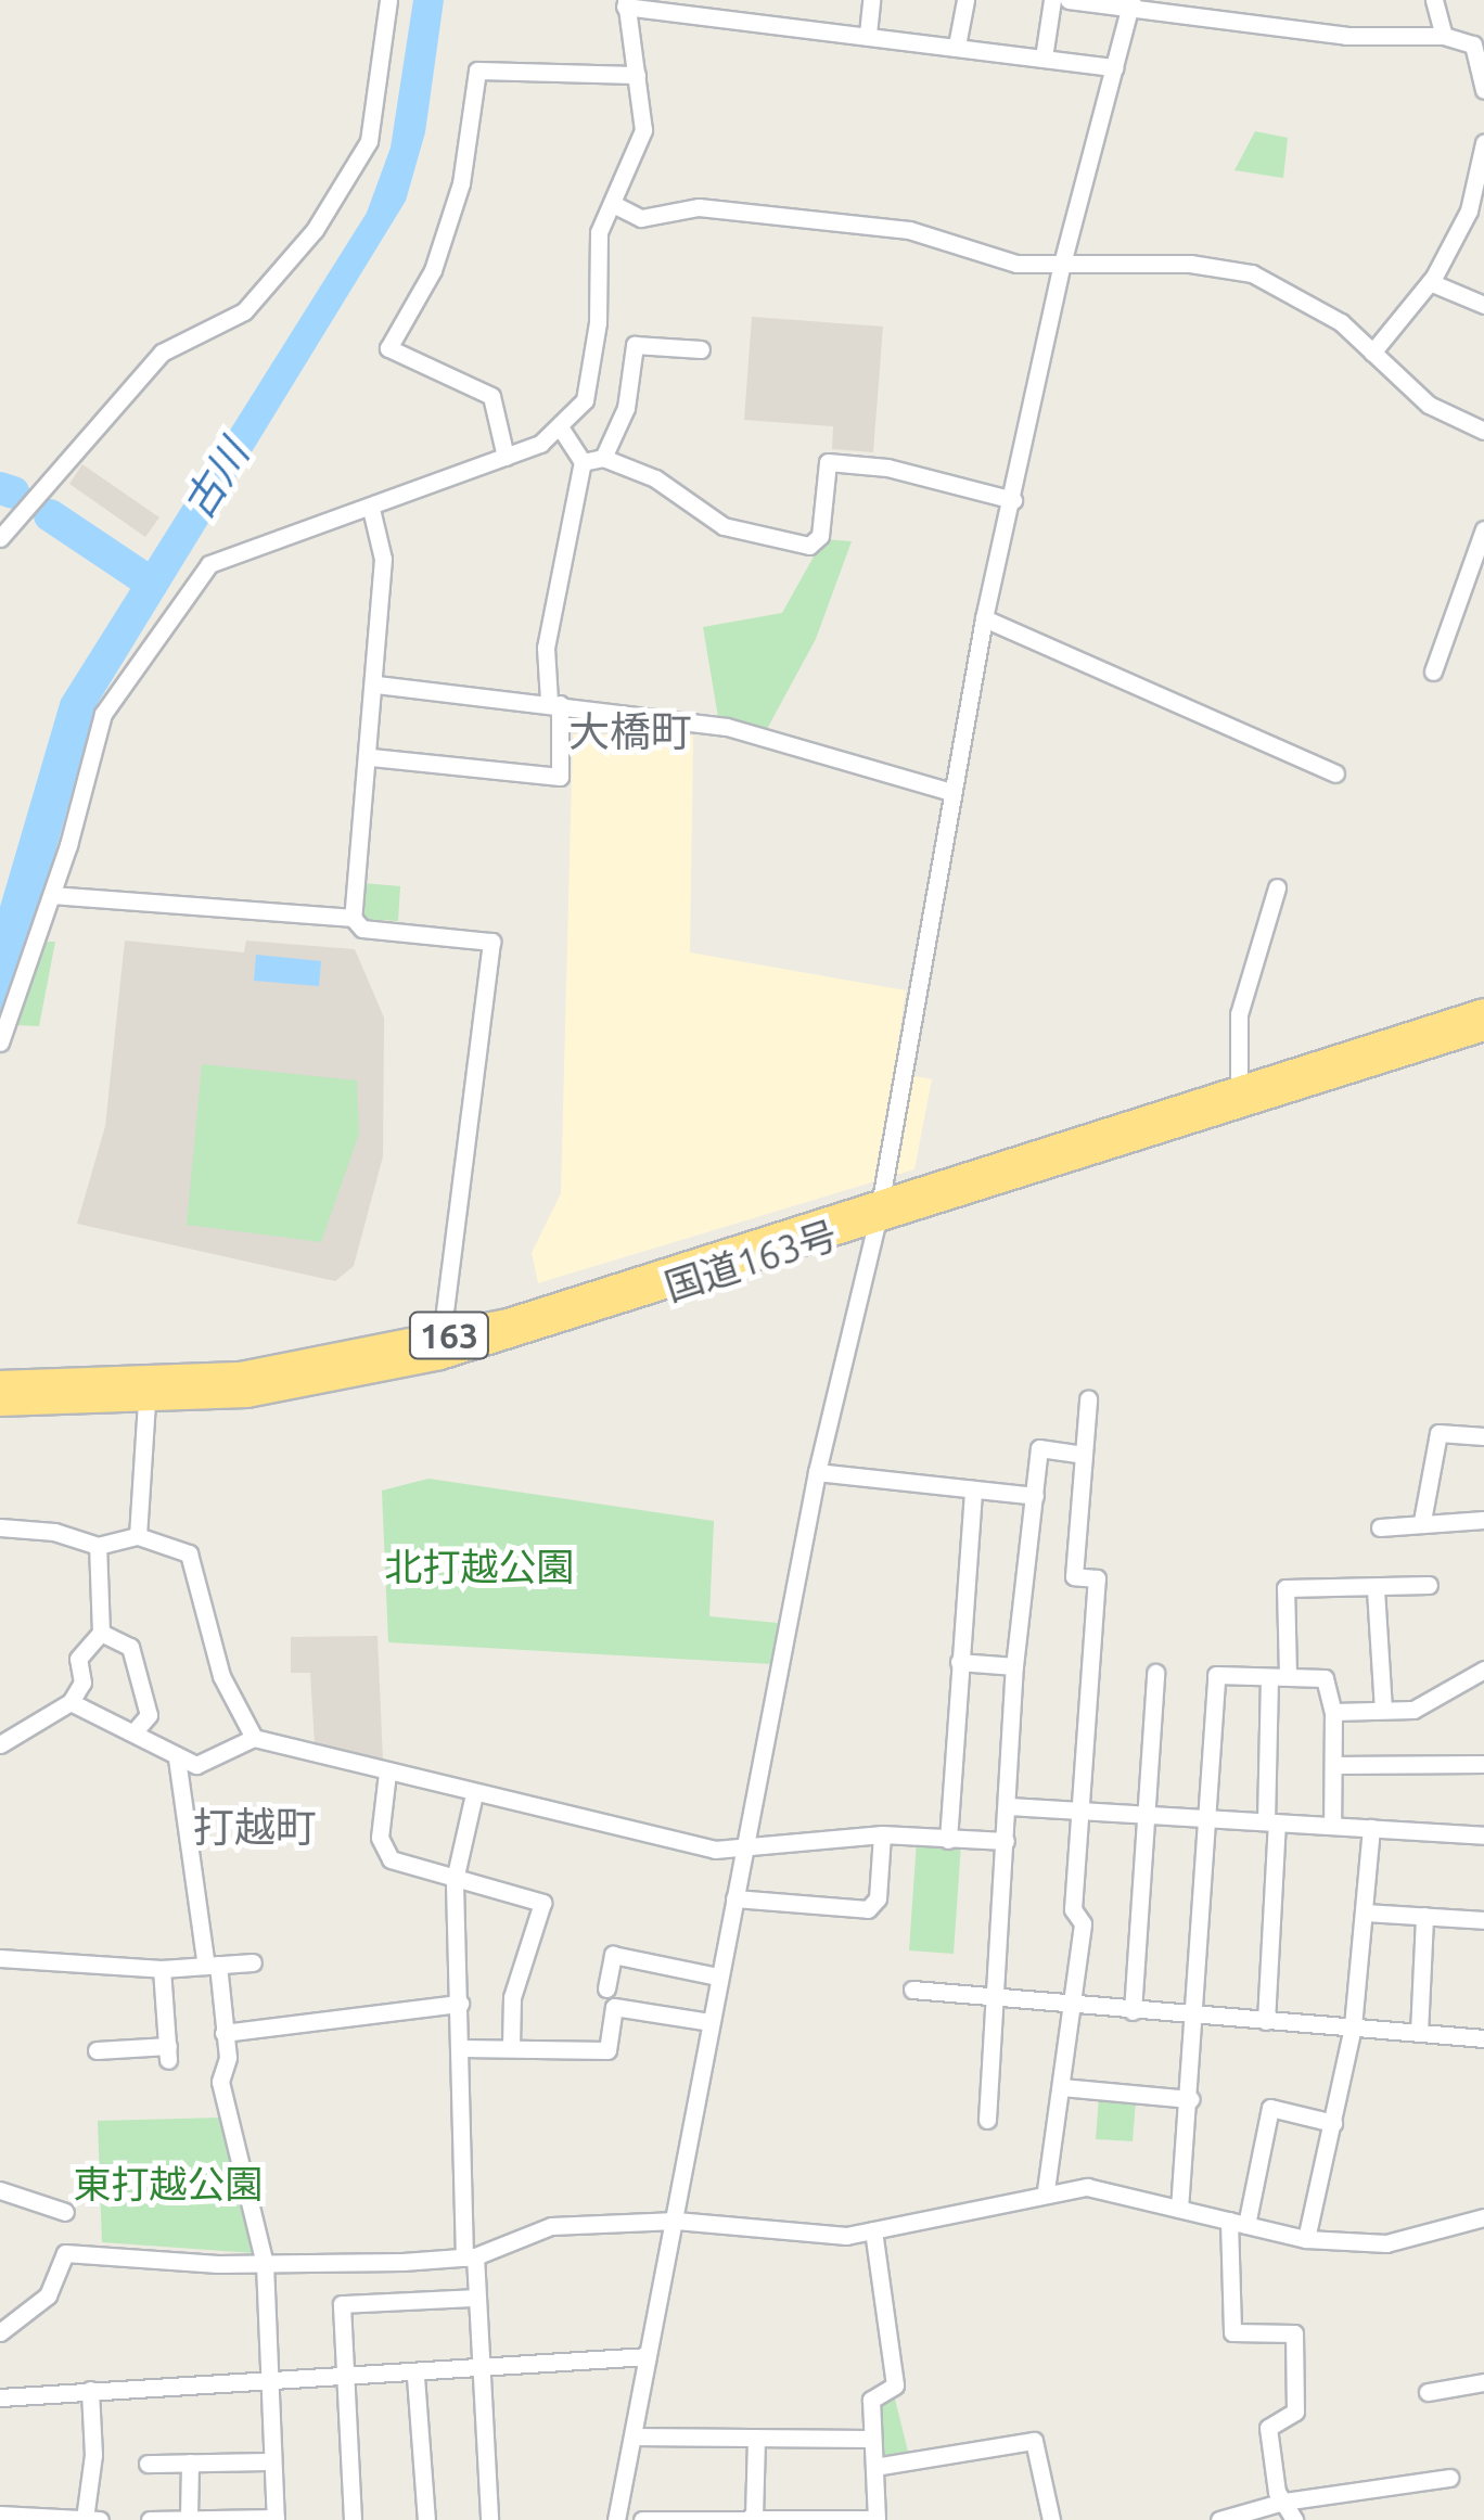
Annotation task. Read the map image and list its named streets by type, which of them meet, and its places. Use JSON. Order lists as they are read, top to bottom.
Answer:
{
  "streets": {
    "highway": ["国道163号", "163"]
  },
  "districts": ["大橋町", "打越町"],
  "water": ["古川"],
  "parks": ["北打越公園", "東打越公園"]
}
